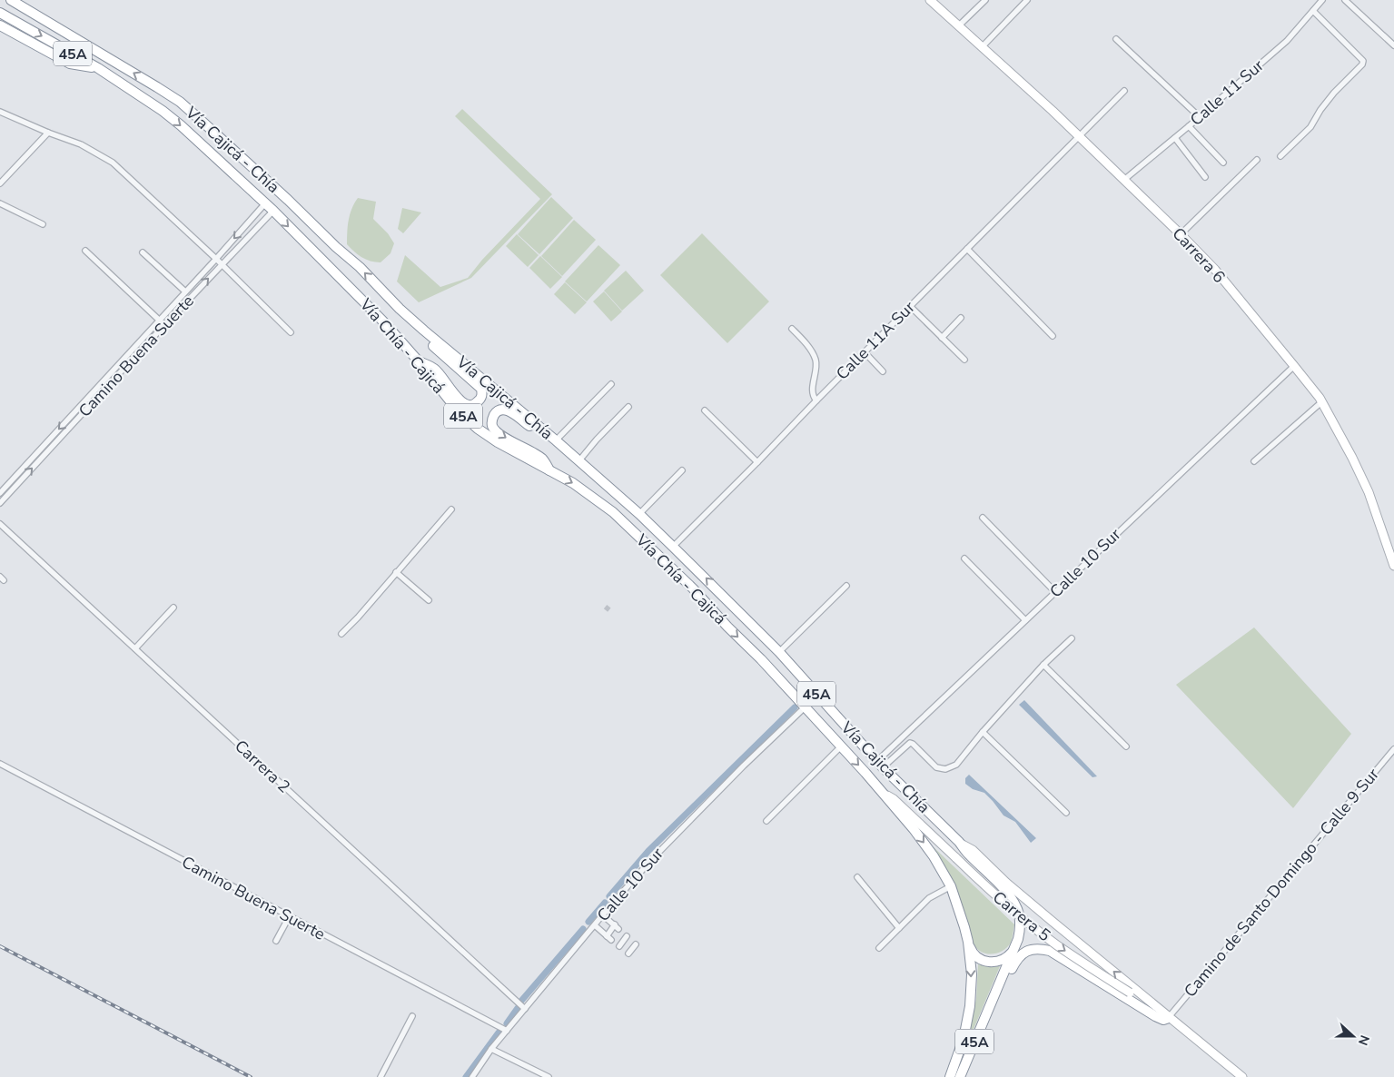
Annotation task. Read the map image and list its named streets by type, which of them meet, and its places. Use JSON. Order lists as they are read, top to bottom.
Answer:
{
  "streets": {
    "highway": ["45A", "Vía Cajicá - Chía", "Vía Chía - Cajicá"],
    "main road": ["Carrera 6", "Carrera 5"],
    "street": [
      "Calle 11 Sur",
      "Calle 11A Sur",
      "Camino Buena Suerte",
      "Calle 10 Sur",
      "Carrera 2",
      "Camino de Santo Domingo - Calle 9 Sur"
    ]
  },
  "crossings": [
    ["45A", "Vía Cajicá - Chía"],
    ["45A", "Vía Chía - Cajicá"],
    ["45A", "Carrera 5"],
    ["Calle 11 Sur", "Carrera 6"],
    ["Vía Cajicá - Chía", "Calle 11A Sur"],
    ["Vía Cajicá - Chía", "Calle 10 Sur"],
    ["Vía Cajicá - Chía", "Carrera 5"],
    ["Carrera 6", "Calle 11A Sur"],
    ["Carrera 6", "Calle 10 Sur"],
    ["Vía Chía - Cajicá", "Camino Buena Suerte"],
    ["Vía Chía - Cajicá", "Calle 10 Sur"],
    ["Vía Chía - Cajicá", "Carrera 5"],
    ["Camino Buena Suerte", "Calle 10 Sur"],
    ["Calle 10 Sur", "Carrera 2"],
    ["Camino de Santo Domingo - Calle 9 Sur", "Carrera 5"]
  ],
  "one_way": ["Vía Cajicá - Chía", "Vía Chía - Cajicá"],
  "north": "right"
}
